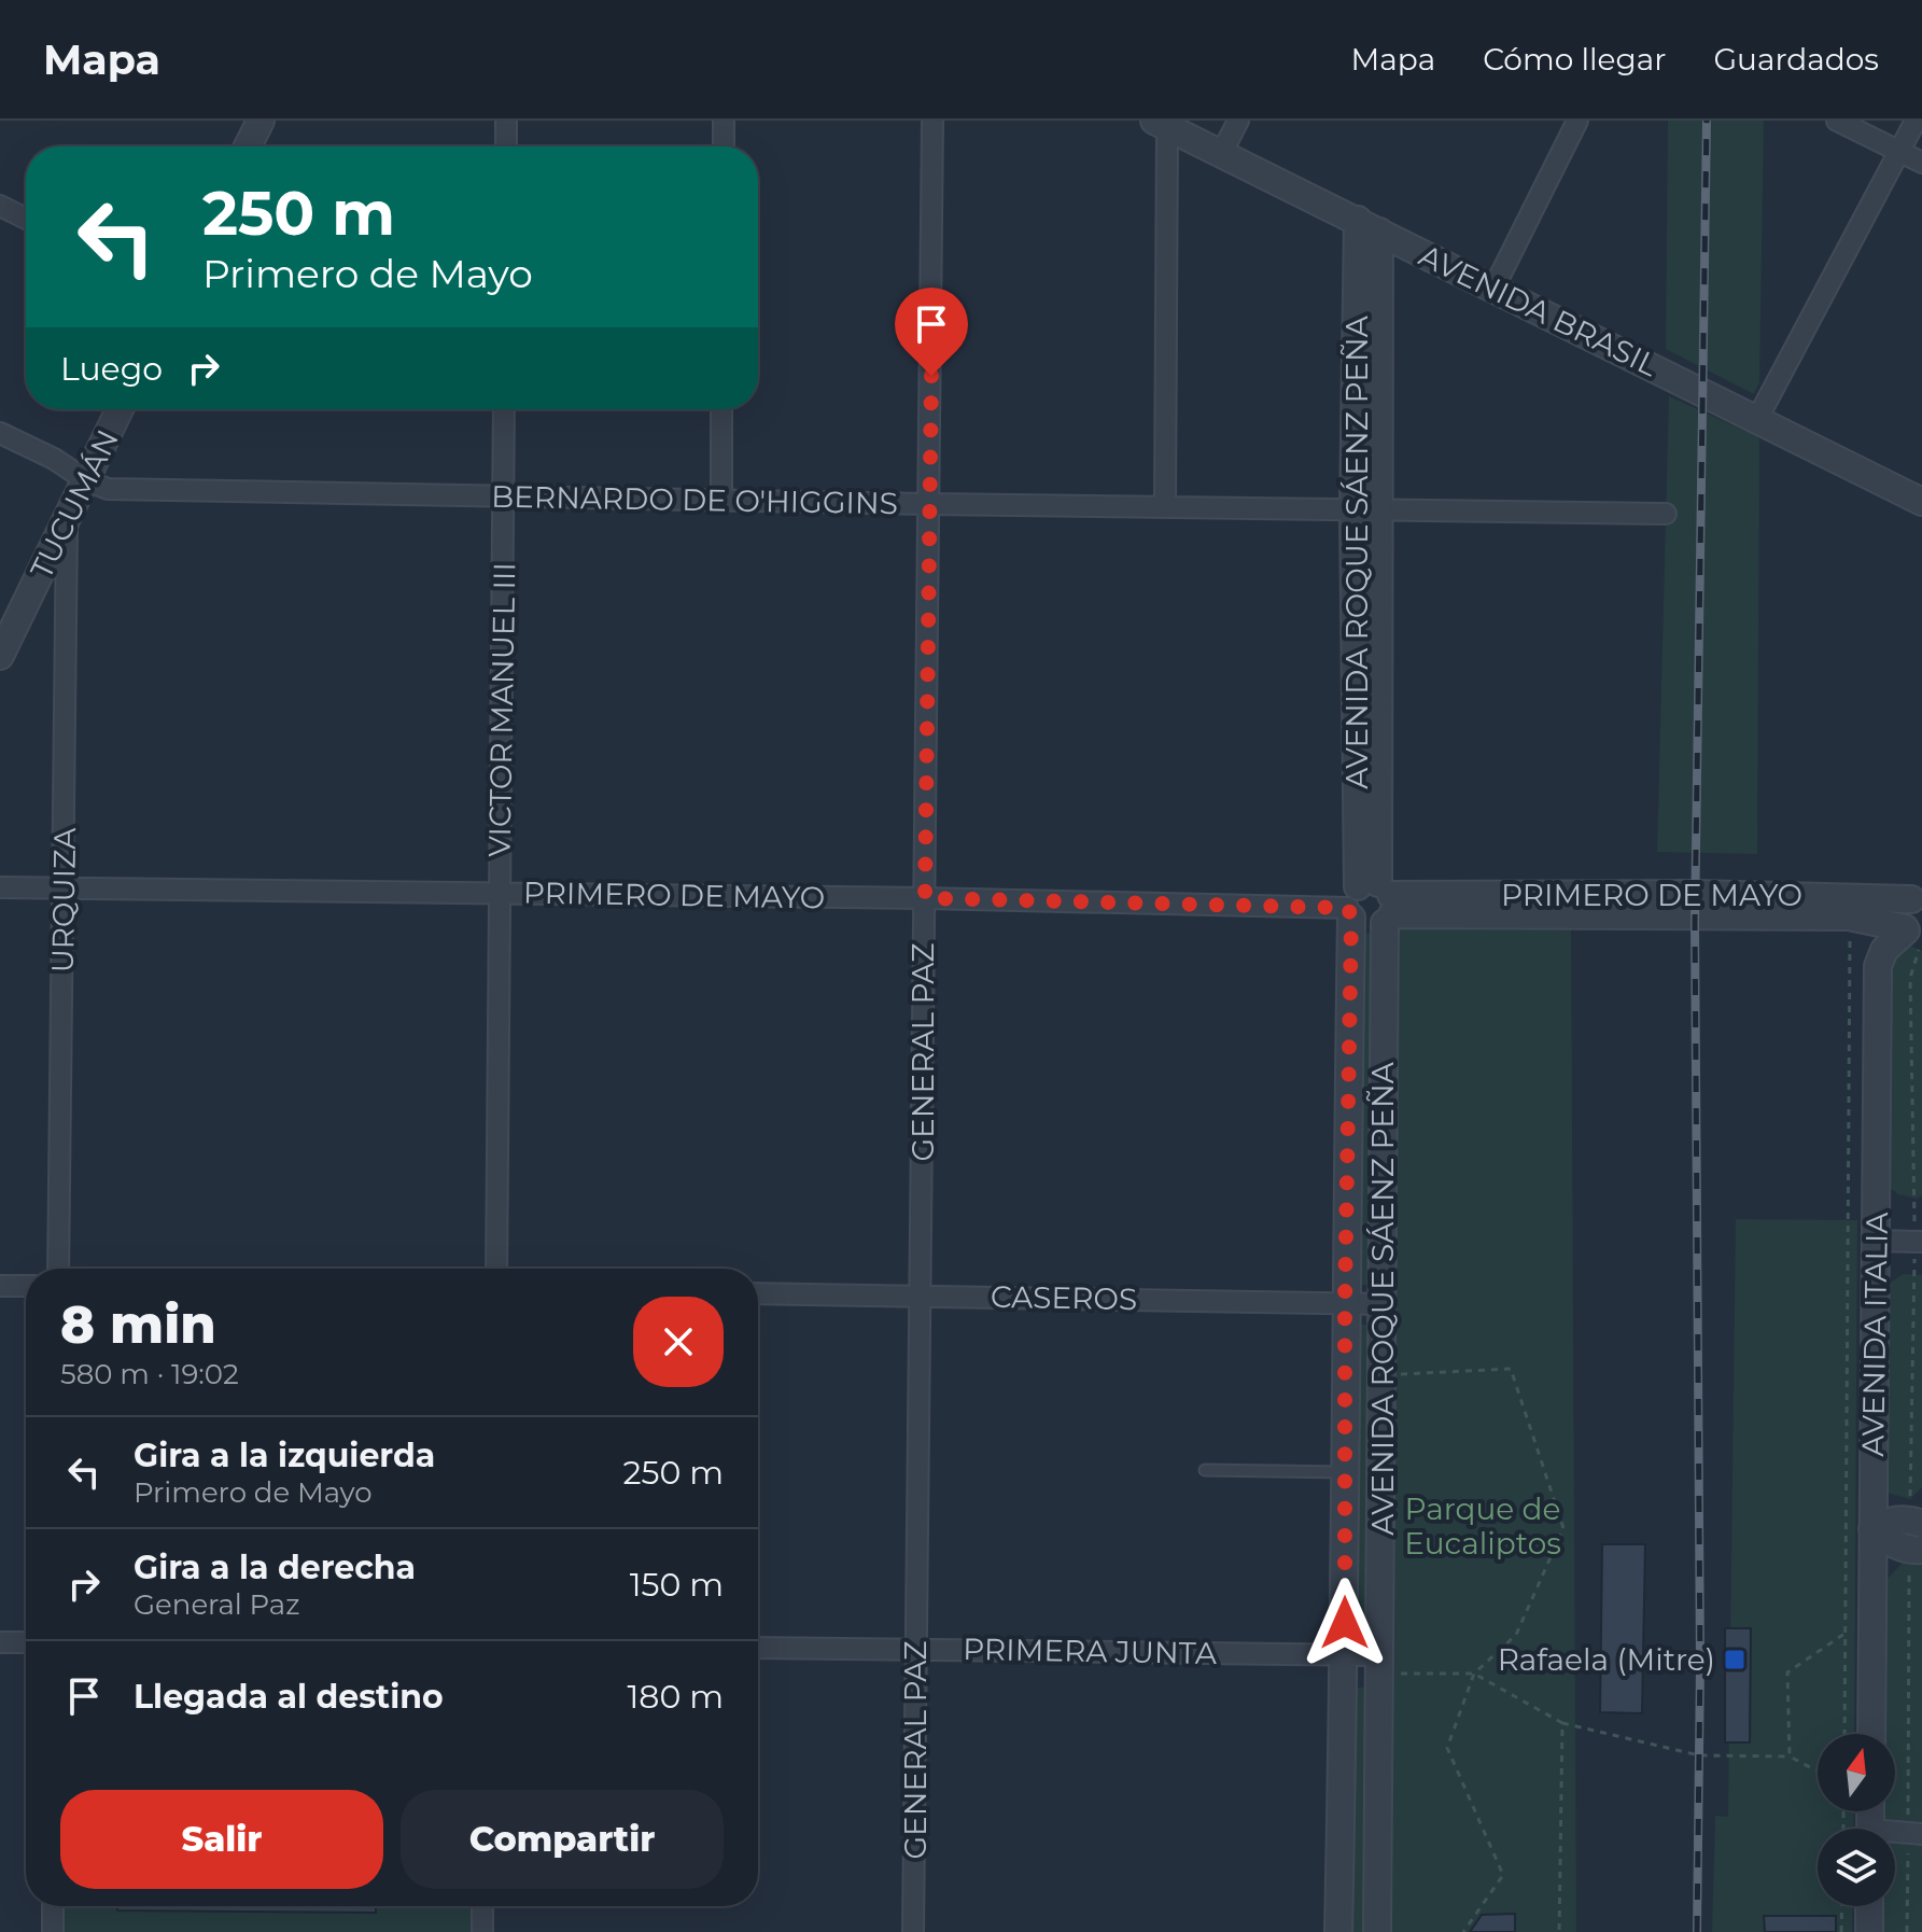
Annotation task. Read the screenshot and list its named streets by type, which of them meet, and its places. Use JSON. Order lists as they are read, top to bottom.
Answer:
{
  "streets": {
    "street": [
      "AVENIDA BRASIL",
      "BERNARDO DE O'HIGGINS",
      "TUCUMÁN",
      "AVENIDA ROQUE SÁENZ PEÑA",
      "VICTOR MANUEL III",
      "PRIMERO DE MAYO",
      "URQUIZA",
      "GENERAL PAZ",
      "CASEROS",
      "AVENIDA ITALIA",
      "PRIMERA JUNTA"
    ]
  },
  "crossings": [
    ["AVENIDA BRASIL", "AVENIDA ROQUE SÁENZ PEÑA"],
    ["BERNARDO DE O'HIGGINS", "TUCUMÁN"],
    ["BERNARDO DE O'HIGGINS", "AVENIDA ROQUE SÁENZ PEÑA"],
    ["BERNARDO DE O'HIGGINS", "VICTOR MANUEL III"],
    ["BERNARDO DE O'HIGGINS", "GENERAL PAZ"],
    ["TUCUMÁN", "URQUIZA"],
    ["AVENIDA ROQUE SÁENZ PEÑA", "PRIMERO DE MAYO"],
    ["AVENIDA ROQUE SÁENZ PEÑA", "CASEROS"],
    ["AVENIDA ROQUE SÁENZ PEÑA", "PRIMERA JUNTA"],
    ["VICTOR MANUEL III", "PRIMERO DE MAYO"],
    ["PRIMERO DE MAYO", "URQUIZA"],
    ["PRIMERO DE MAYO", "GENERAL PAZ"],
    ["PRIMERO DE MAYO", "AVENIDA ITALIA"],
    ["GENERAL PAZ", "CASEROS"],
    ["GENERAL PAZ", "PRIMERA JUNTA"]
  ],
  "parks": ["Parque de Eucaliptos"],
  "places": {
    "transit": ["Rafaela (Mitre)"]
  },
  "north": "top",
  "page": {
    "header": "Mapa",
    "nav": ["Mapa", "Cómo llegar", "Guardados"],
    "turn": ["250 m", "Primero de Mayo"],
    "then": "Luego",
    "heading": ["8 min", "580 m · 19:02"],
    "list": [
      {
        "name": "Gira a la izquierda",
        "note": "Primero de Mayo",
        "value": "250 m"
      },
      {
        "name": "Gira a la derecha",
        "note": "General Paz",
        "value": "150 m"
      },
      {
        "name": "Llegada al destino",
        "value": "180 m"
      }
    ],
    "buttons": ["Salir", "Compartir"]
  }
}
